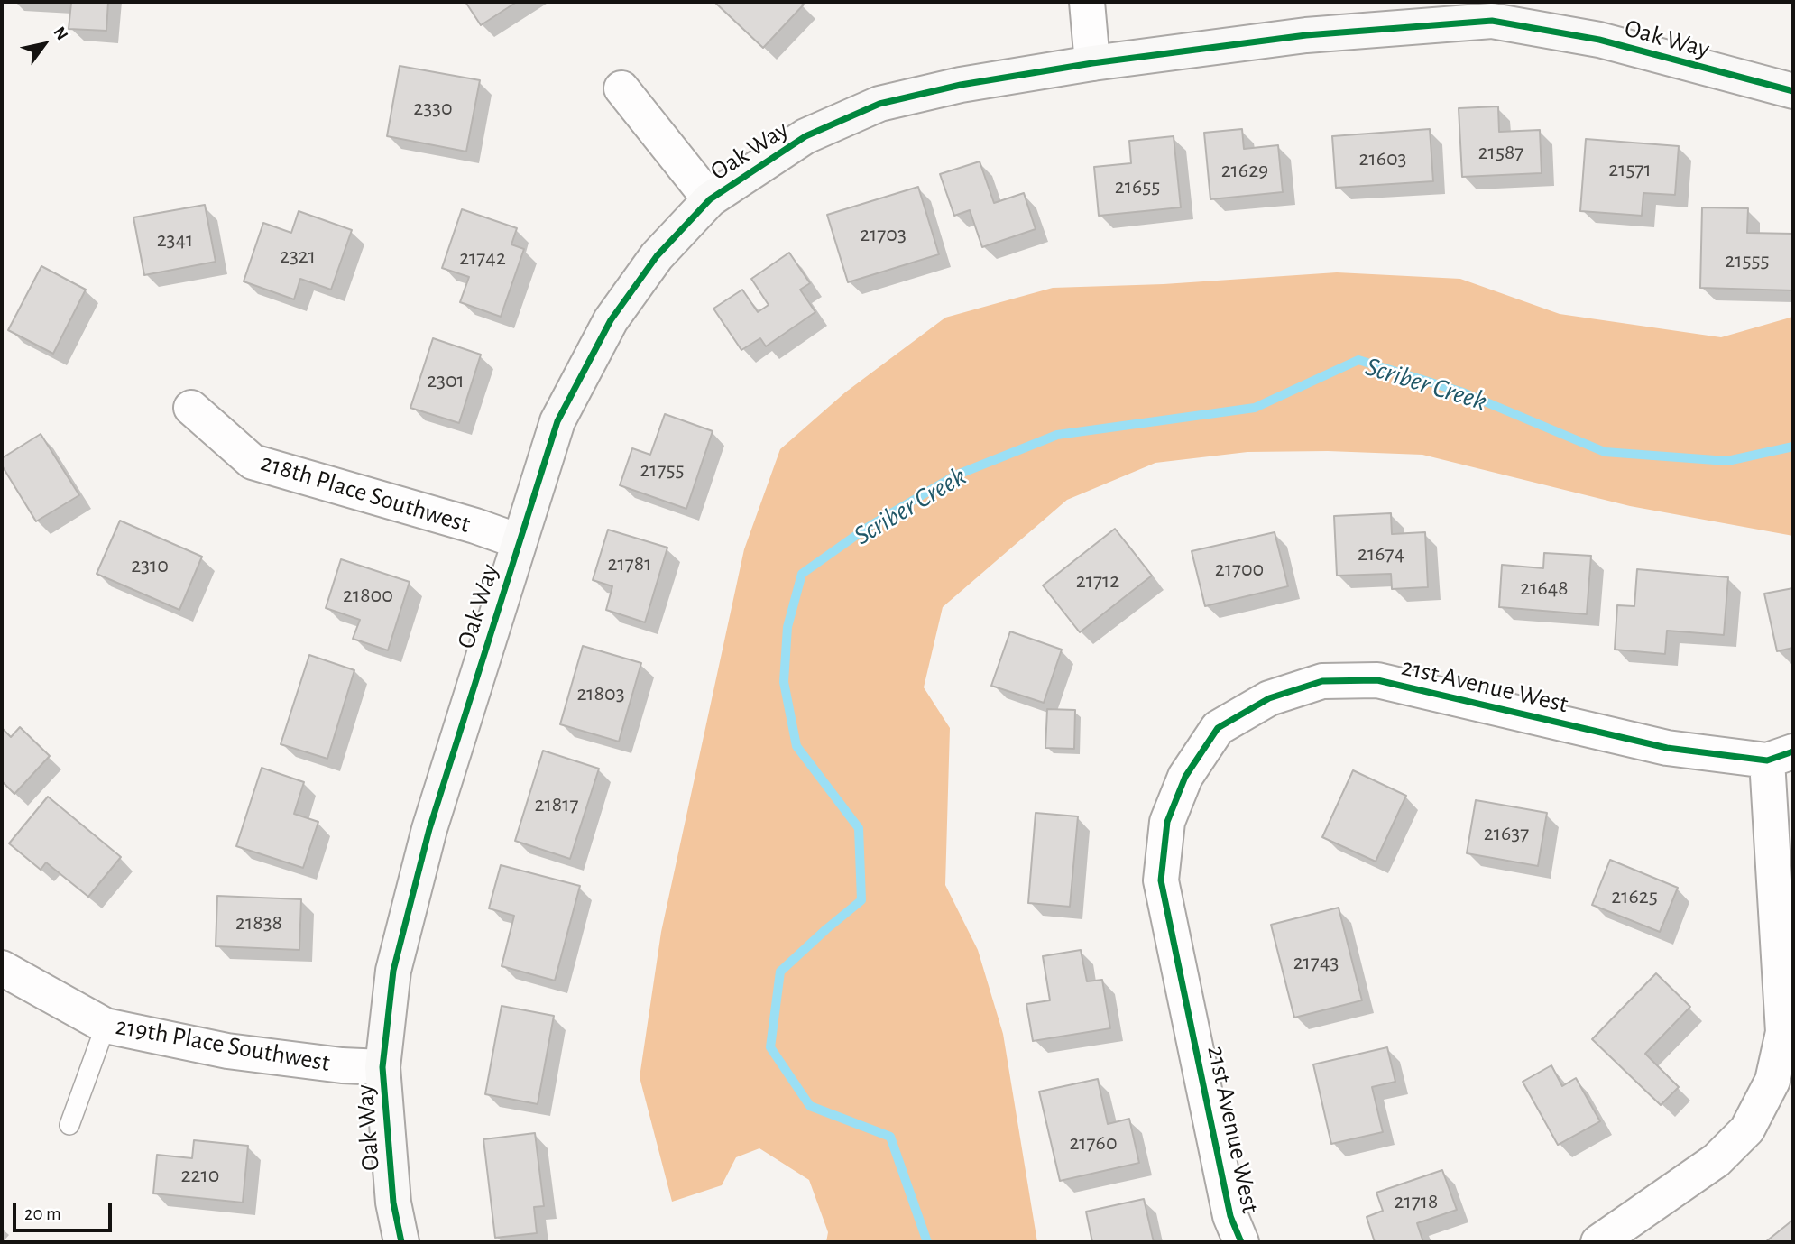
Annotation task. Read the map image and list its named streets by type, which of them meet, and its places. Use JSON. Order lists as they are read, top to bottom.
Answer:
{
  "streets": {
    "street": [
      "Oak Way",
      "218th Place Southwest",
      "21st Avenue West",
      "219th Place Southwest"
    ]
  },
  "crossings": [
    ["Oak Way", "218th Place Southwest"],
    ["Oak Way", "219th Place Southwest"]
  ],
  "water": ["Scriber Creek"],
  "house_numbers": [
    "2330",
    "21587",
    "21603",
    "21571",
    "21629",
    "21655",
    "21703",
    "2341",
    "2321",
    "21742",
    "21555",
    "2301",
    "21755",
    "21674",
    "21781",
    "2310",
    "21700",
    "21712",
    "21648",
    "21800",
    "21803",
    "21817",
    "21637",
    "21625",
    "21838",
    "21743",
    "21760",
    "2210",
    "21718"
  ],
  "scale_bar": "20 m",
  "north": "top right"
}
